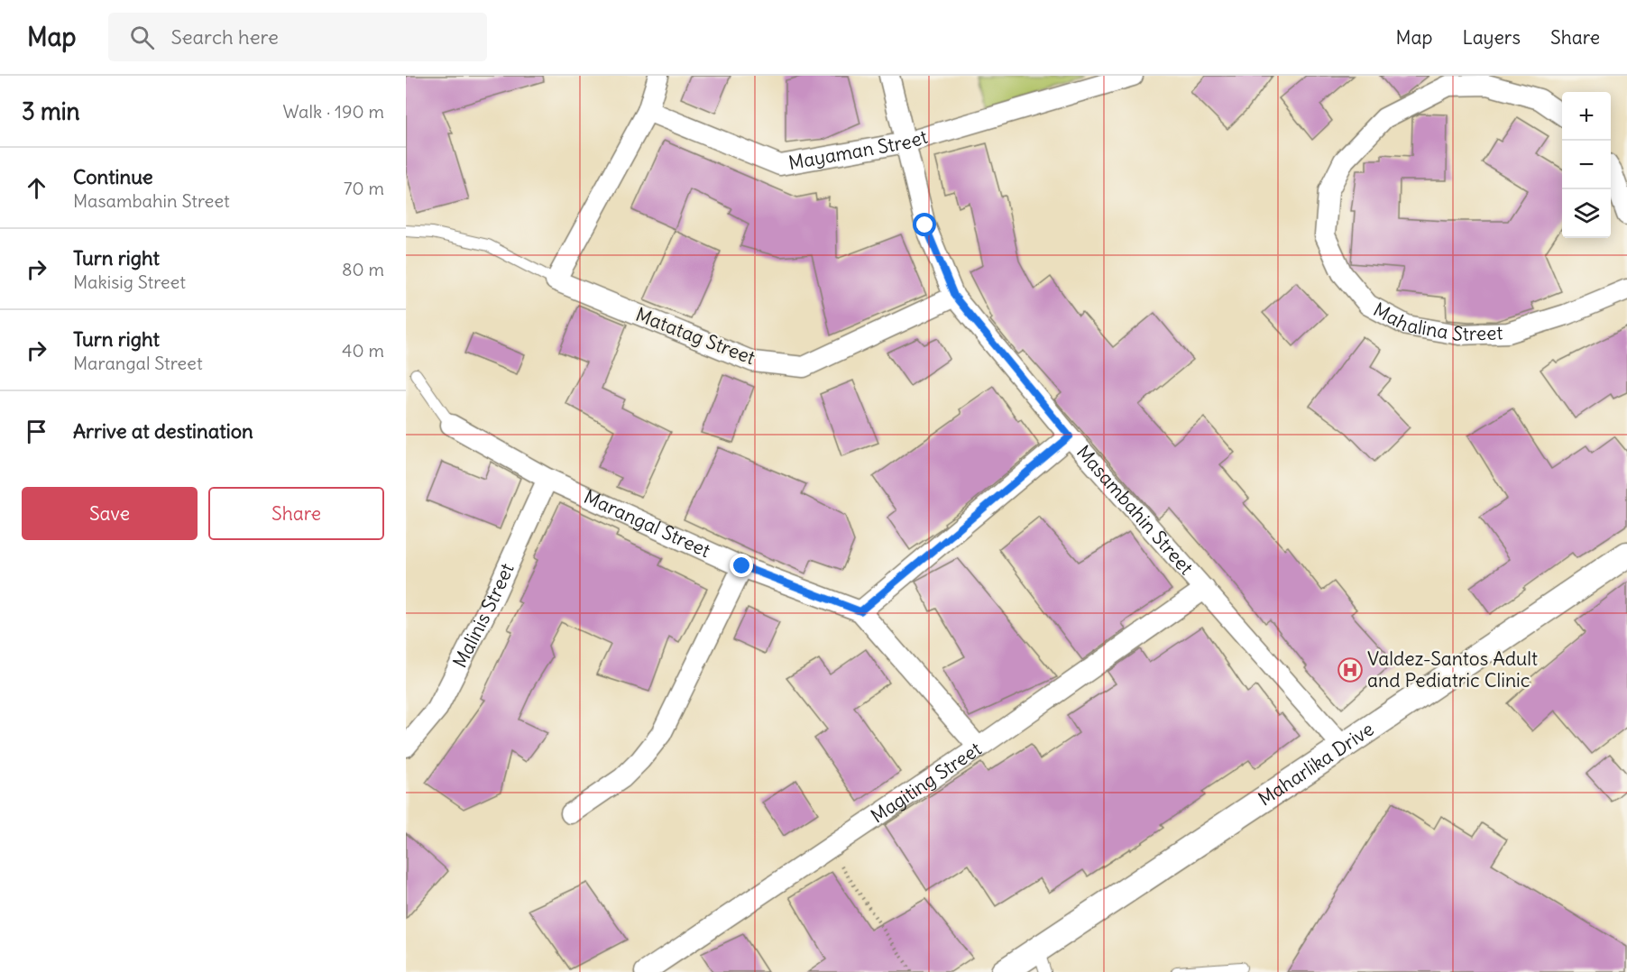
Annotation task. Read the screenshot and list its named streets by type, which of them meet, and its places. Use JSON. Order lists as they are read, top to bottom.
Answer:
{
  "streets": {
    "street": [
      "Mayaman Street",
      "Mahalina Street",
      "Matatag Street",
      "Masambahin Street",
      "Marangal Street",
      "Malinis Street",
      "Maharlika Drive",
      "Magiting Street"
    ]
  },
  "crossings": [
    ["Mayaman Street", "Masambahin Street"],
    ["Matatag Street", "Masambahin Street"],
    ["Masambahin Street", "Maharlika Drive"],
    ["Masambahin Street", "Magiting Street"],
    ["Marangal Street", "Malinis Street"],
    ["Marangal Street", "Magiting Street"]
  ],
  "places": {
    "hospital": ["Valdez-Santos Adult and Pediatric Clinic"]
  },
  "page": {
    "header": "Map",
    "search": "Search here",
    "nav": ["Map", "Layers", "Share"],
    "heading": ["3 min", "Walk · 190 m"],
    "map_buttons": ["+", "−"],
    "list": [
      ["Continue", "Masambahin Street", "70 m"],
      ["Turn right", "Makisig Street", "80 m"],
      ["Turn right", "Marangal Street", "40 m"],
      "Arrive at destination"
    ],
    "buttons": ["Save", "Share"]
  }
}
